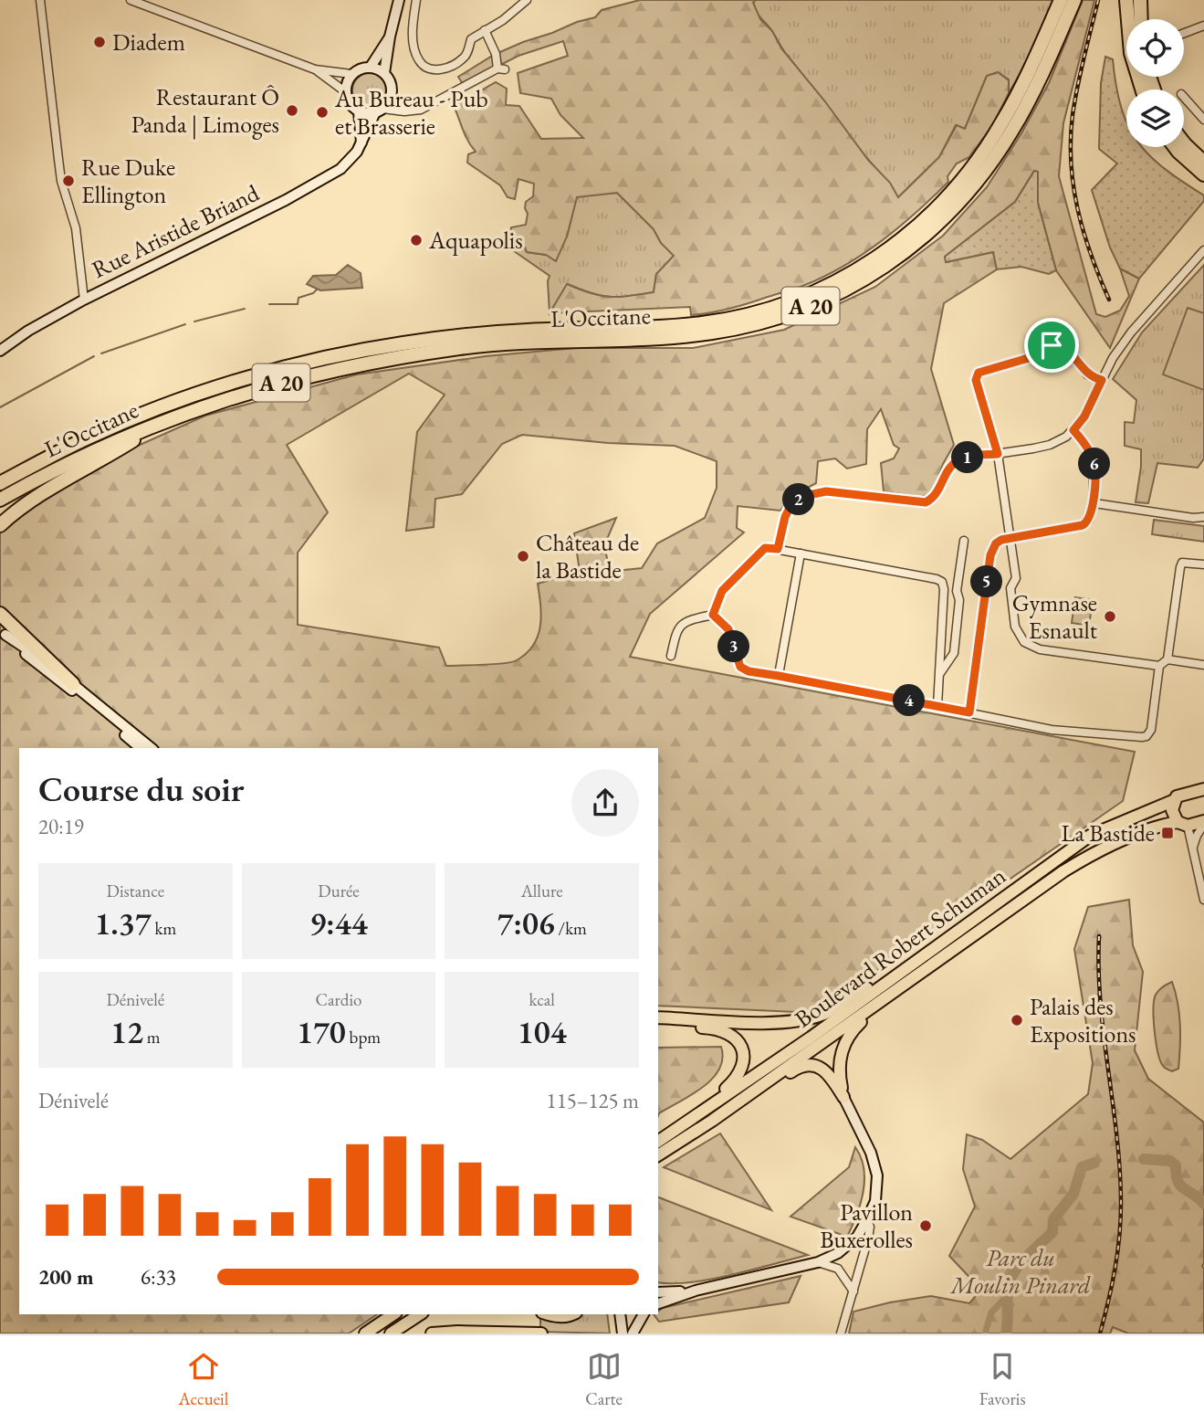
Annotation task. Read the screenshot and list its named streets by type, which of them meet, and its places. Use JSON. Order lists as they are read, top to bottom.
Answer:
{
  "streets": {
    "highway": ["A 20", "L'Occitane"],
    "main road": ["Rue Aristide Briand", "Boulevard Robert Schuman"]
  },
  "parks": ["Parc du Moulin Pinard"],
  "places": {
    "other": [
      "Diadem",
      "Restaurant Ô Panda | Limoges",
      "Au Bureau - Pub et Brasserie",
      "Rue Duke Ellington",
      "Aquapolis",
      "Château de la Bastide",
      "Gymnase Esnault",
      "Palais des Expositions",
      "Pavillon Buxerolles"
    ],
    "transit": ["La Bastide"]
  },
  "page": {
    "pins": [
      "1",
      "6",
      "2",
      "5",
      "3",
      "4"
    ],
    "heading": ["Course du soir", "20:19"],
    "stats": [
      ["Distance", "1.37 km"],
      ["Durée", "9:44"],
      ["Allure", "7:06 /km"],
      ["Dénivelé", "12 m"],
      ["Cardio", "170 bpm"],
      ["kcal", "104"]
    ],
    "chart": ["Dénivelé", "115–125 m"],
    "list": [
      {
        "name": "200 m",
        "note": "6:33"
      }
    ],
    "tabs": ["Accueil", "Carte", "Favoris"]
  }
}
